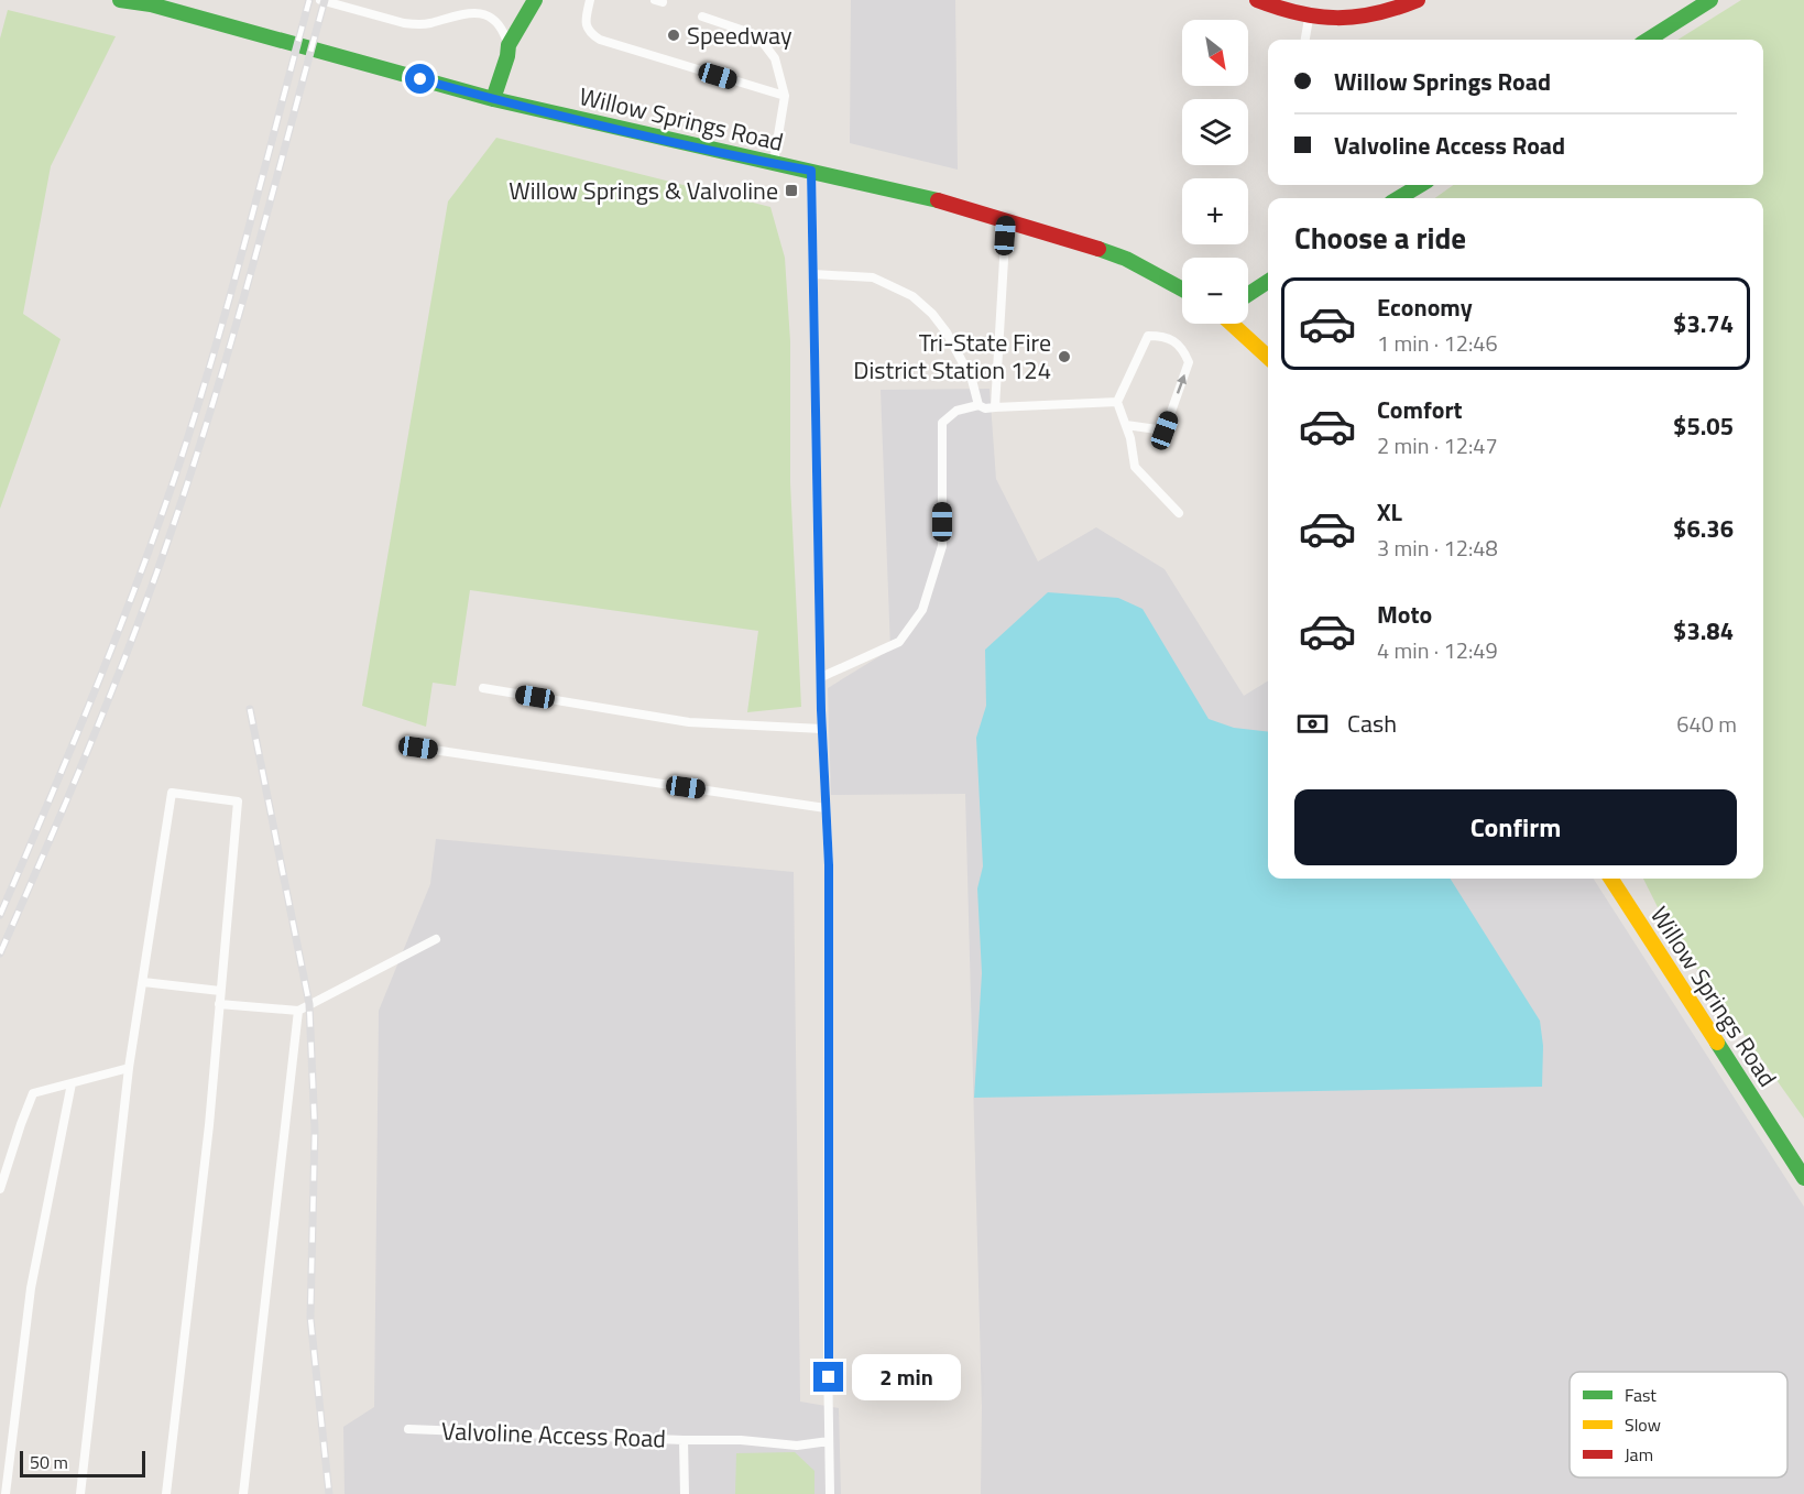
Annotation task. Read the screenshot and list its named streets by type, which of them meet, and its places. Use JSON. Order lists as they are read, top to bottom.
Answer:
{
  "streets": {
    "main road": ["Willow Springs Road"],
    "lane": ["Valvoline Access Road"]
  },
  "places": {
    "other": ["Speedway", "Tri-State Fire District Station 124"],
    "transit": ["Willow Springs & Valvoline"]
  },
  "legend": ["Fast", "Slow", "Jam"],
  "scale_bar": "50 m",
  "north": "bottom right",
  "page": {
    "map_buttons": ["+", "−"],
    "banner": ["Willow Springs Road", "Valvoline Access Road"],
    "heading": "Choose a ride",
    "list": [
      {
        "name": "Economy",
        "note": "1 min · 12:46",
        "value": "$3.74"
      },
      {
        "name": "Comfort",
        "note": "2 min · 12:47",
        "value": "$5.05"
      },
      {
        "name": "XL",
        "note": "3 min · 12:48",
        "value": "$6.36"
      },
      {
        "name": "Moto",
        "note": "4 min · 12:49",
        "value": "$3.84"
      }
    ],
    "pay": ["Cash", "640 m"],
    "buttons": "Confirm",
    "bubble": "2 min",
    "scale": "50 m"
  }
}
